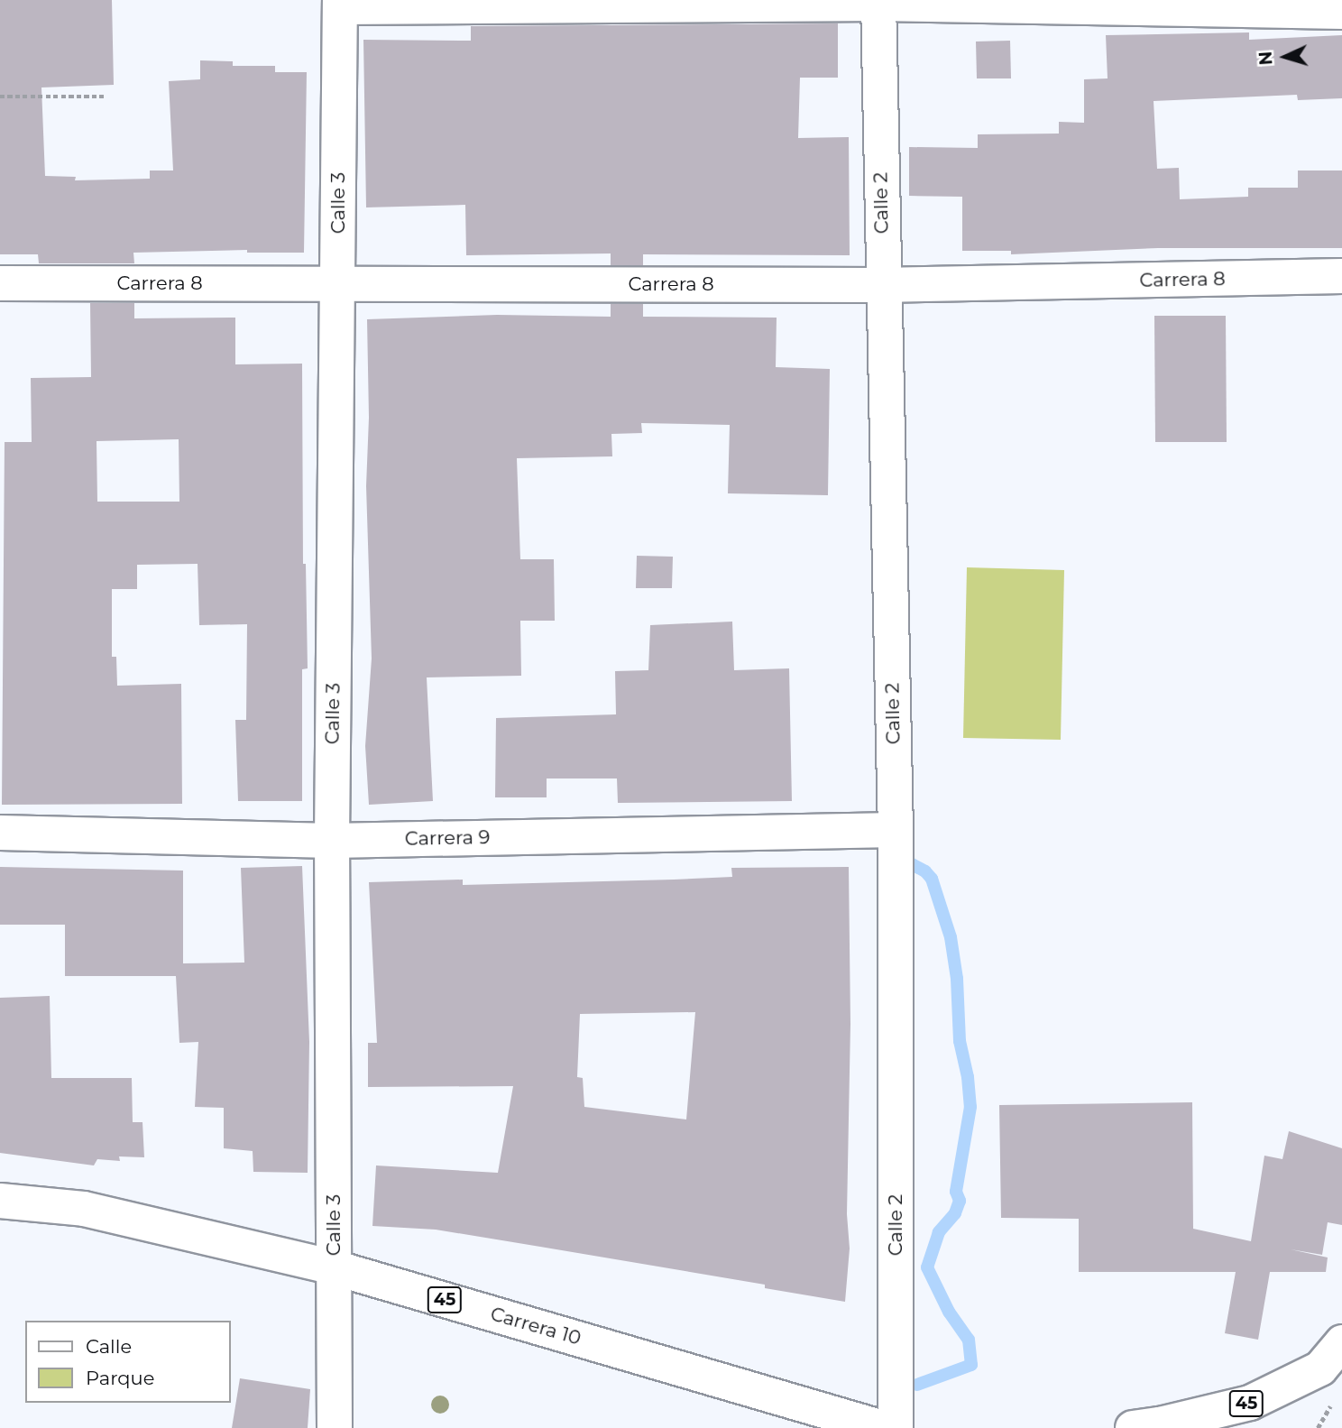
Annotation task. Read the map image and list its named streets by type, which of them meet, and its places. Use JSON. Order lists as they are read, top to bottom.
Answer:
{
  "streets": {
    "street": [
      "Calle 3",
      "Calle 2",
      "Carrera 8",
      "Carrera 9",
      "45",
      "Carrera 10"
    ]
  },
  "crossings": [
    ["Calle 3", "Carrera 8"],
    ["Calle 3", "Carrera 9"],
    ["Calle 3", "Carrera 10"],
    ["Calle 2", "Carrera 8"],
    ["Calle 2", "Carrera 9"]
  ],
  "legend": ["Calle", "Parque"],
  "north": "left"
}
